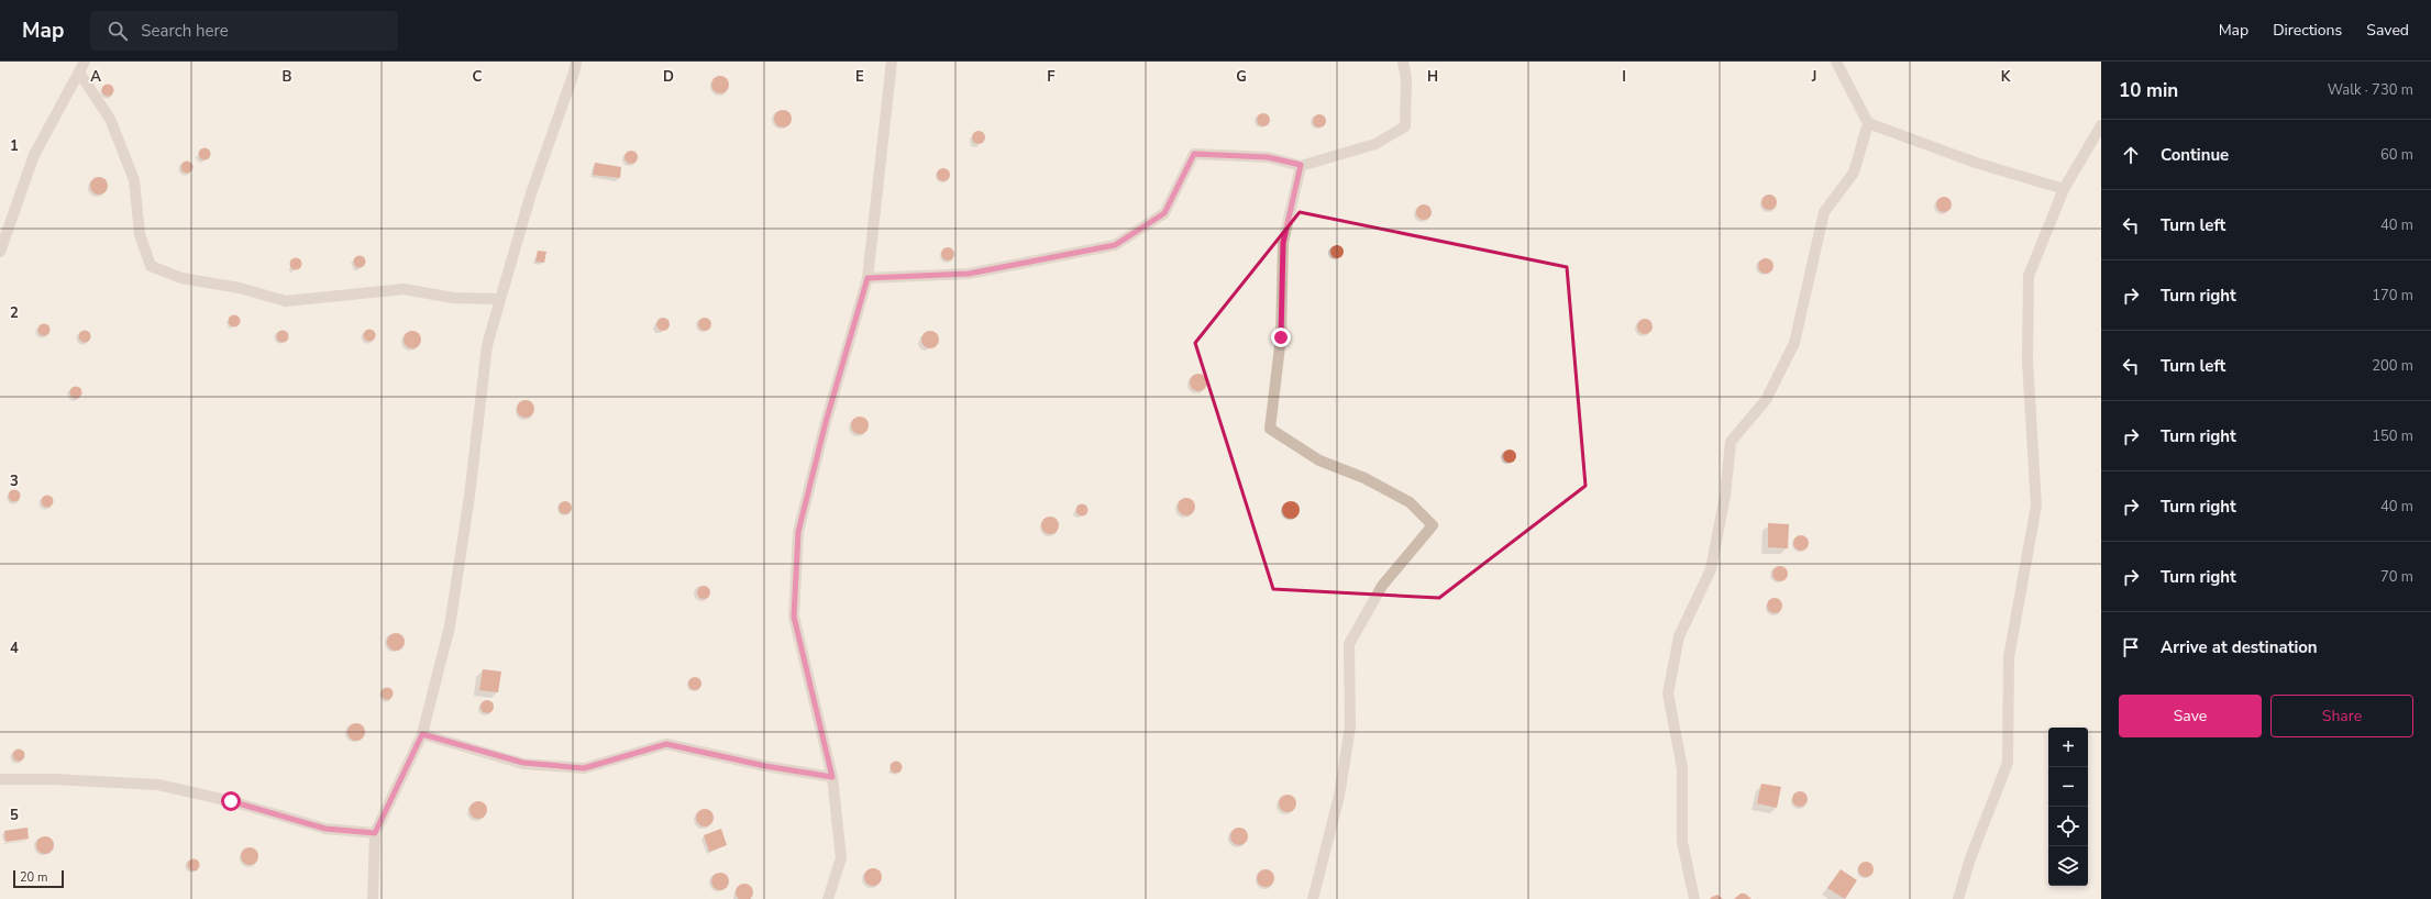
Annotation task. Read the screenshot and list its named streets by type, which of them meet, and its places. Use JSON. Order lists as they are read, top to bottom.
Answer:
{
  "scale_bar": "20 m",
  "page": {
    "header": "Map",
    "search": "Search here",
    "nav": ["Map", "Directions", "Saved"],
    "heading": ["10 min", "Walk · 730 m"],
    "list": [
      ["Continue", "60 m"],
      ["Turn left", "40 m"],
      ["Turn right", "170 m"],
      ["Turn left", "200 m"],
      ["Turn right", "150 m"],
      ["Turn right", "40 m"],
      ["Turn right", "70 m"],
      "Arrive at destination"
    ],
    "buttons": ["Save", "Share"],
    "map_buttons": ["+", "−"],
    "scale": "20 m"
  },
  "grid": {
    "columns": [
      "A",
      "B",
      "C",
      "D",
      "E",
      "F",
      "G",
      "H",
      "I",
      "J",
      "K"
    ],
    "rows": [
      "1",
      "2",
      "3",
      "4",
      "5"
    ]
  }
}
